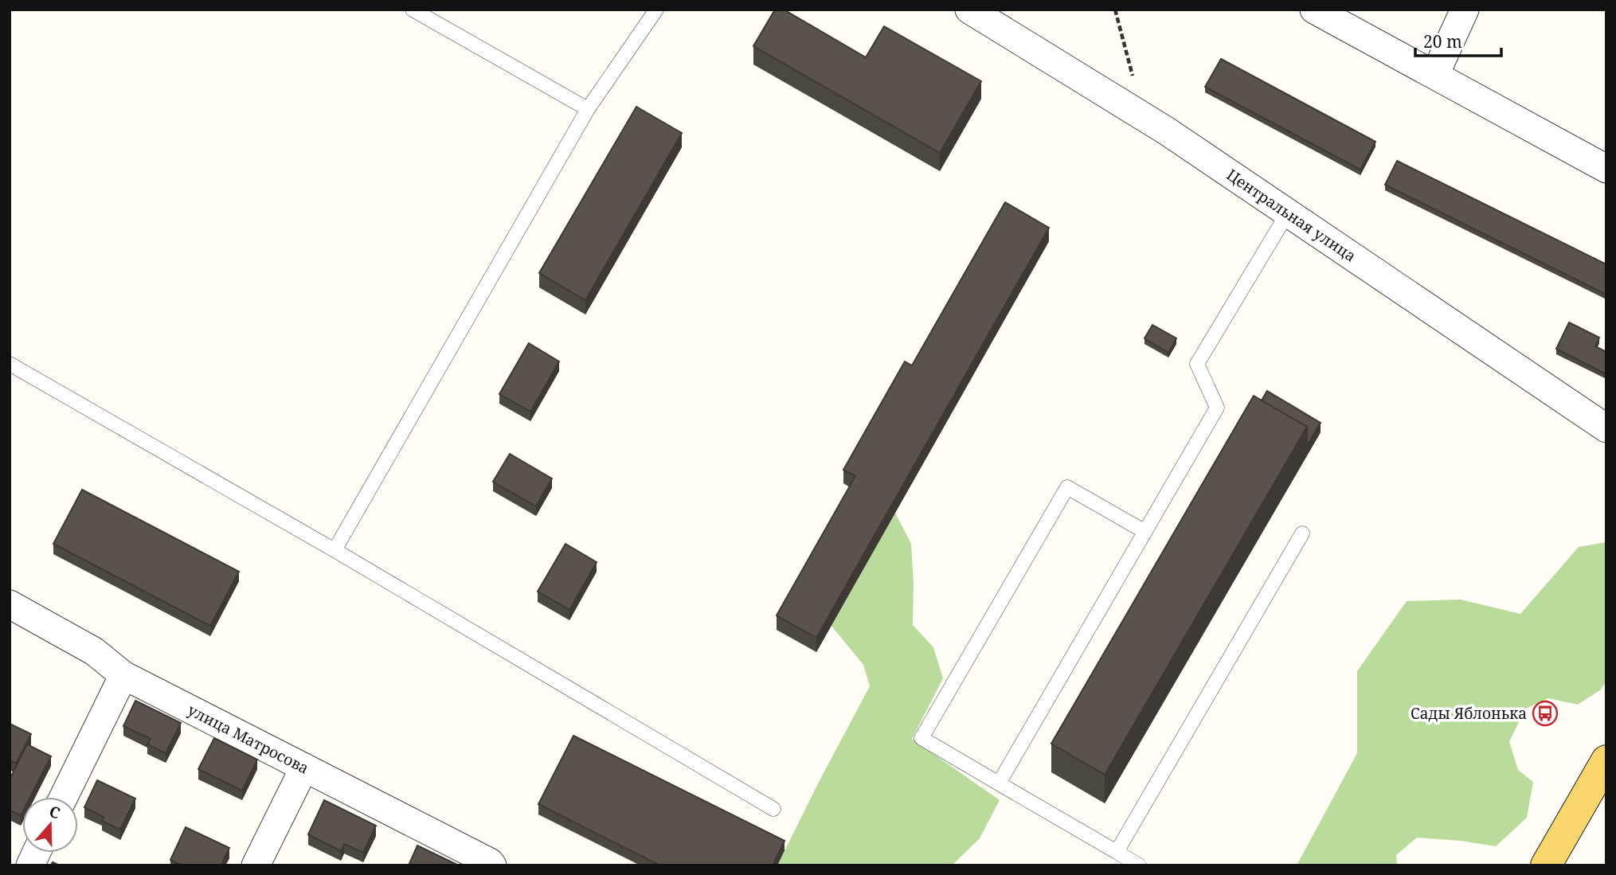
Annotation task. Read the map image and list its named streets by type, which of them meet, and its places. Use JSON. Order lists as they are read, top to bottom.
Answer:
{
  "streets": {
    "street": ["Центральная улица", "улица Матросова"]
  },
  "places": {
    "bus stop": ["Сады Яблонька"]
  },
  "scale_bar": "20 m",
  "north": "top"
}
